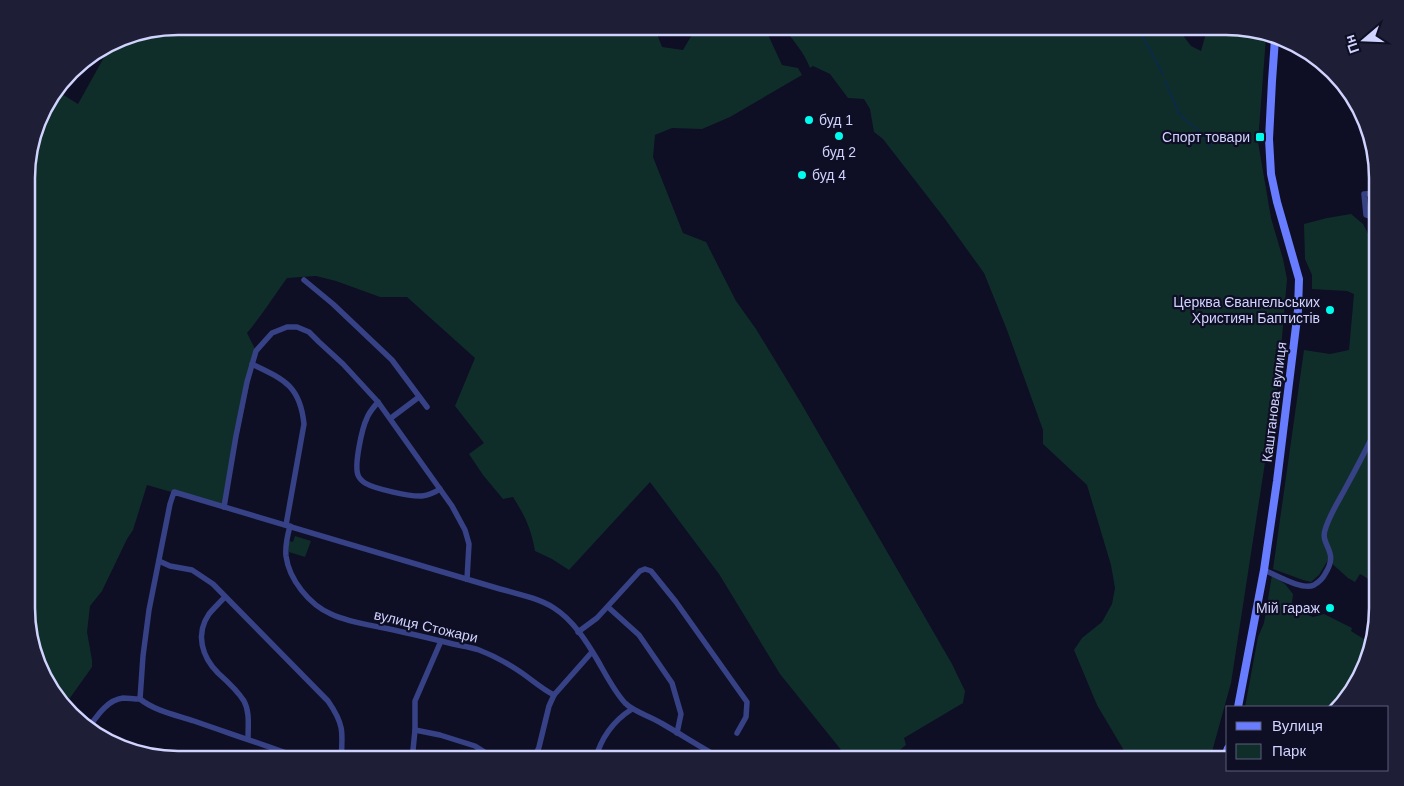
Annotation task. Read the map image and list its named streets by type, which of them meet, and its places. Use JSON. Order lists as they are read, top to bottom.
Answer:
{
  "streets": {
    "main road": ["Каштанова вулиця"],
    "street": ["вулиця Стожари"]
  },
  "places": {
    "other": [
      "буд 1",
      "буд 2",
      "буд 4",
      "Церква Євангельських Християн Баптистів",
      "Мій гараж"
    ],
    "transit": ["Спорт товари"]
  },
  "legend": ["Вулиця", "Парк"],
  "north": "left"
}
